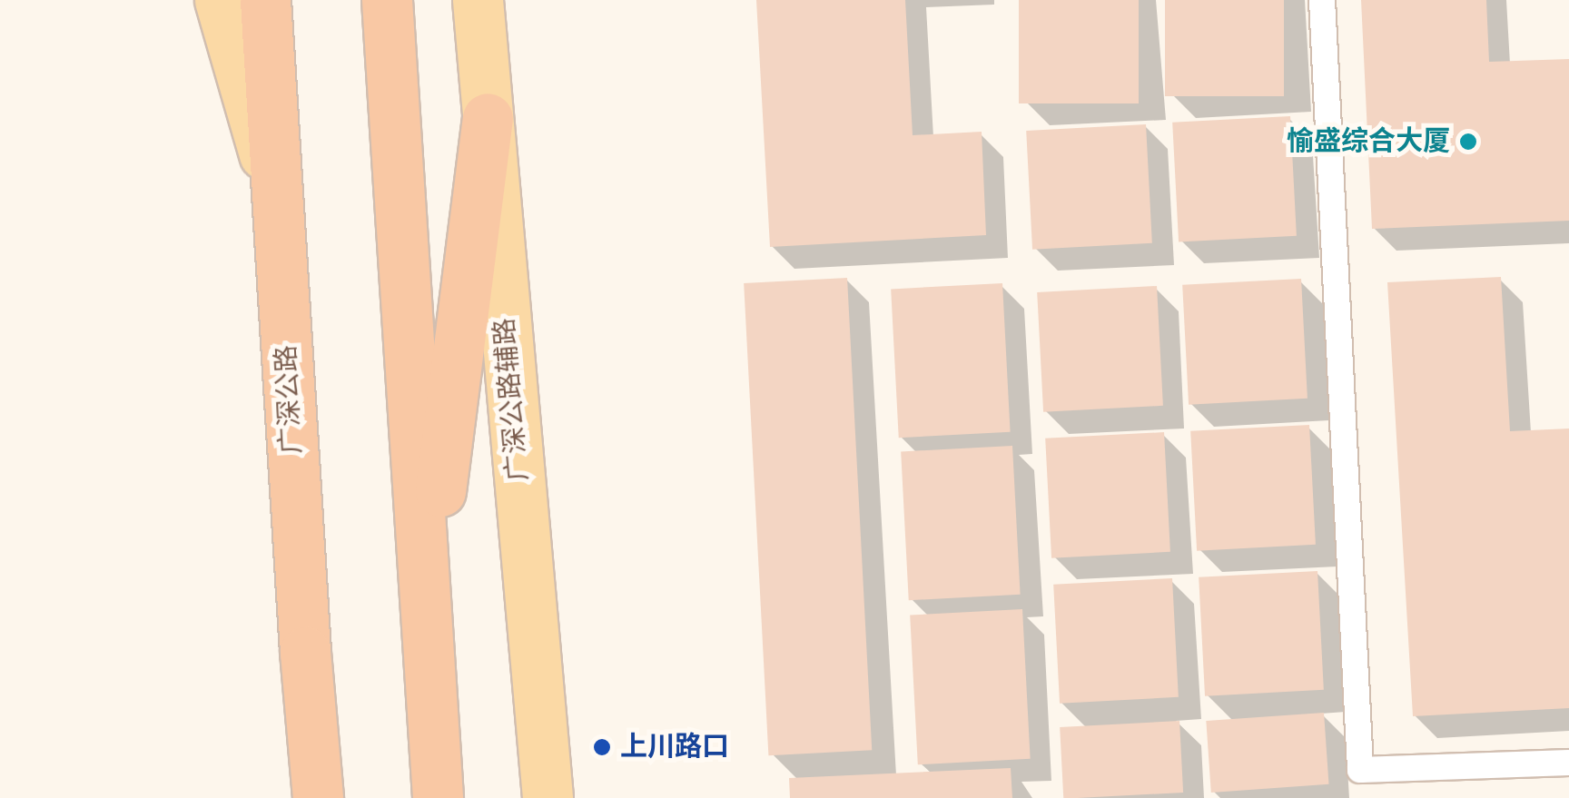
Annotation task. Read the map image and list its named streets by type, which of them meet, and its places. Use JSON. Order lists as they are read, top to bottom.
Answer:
{
  "streets": {
    "highway": ["广深公路"],
    "main road": ["广深公路辅路"]
  },
  "places": ["愉盛综合大厦", "上川路口"]
}
